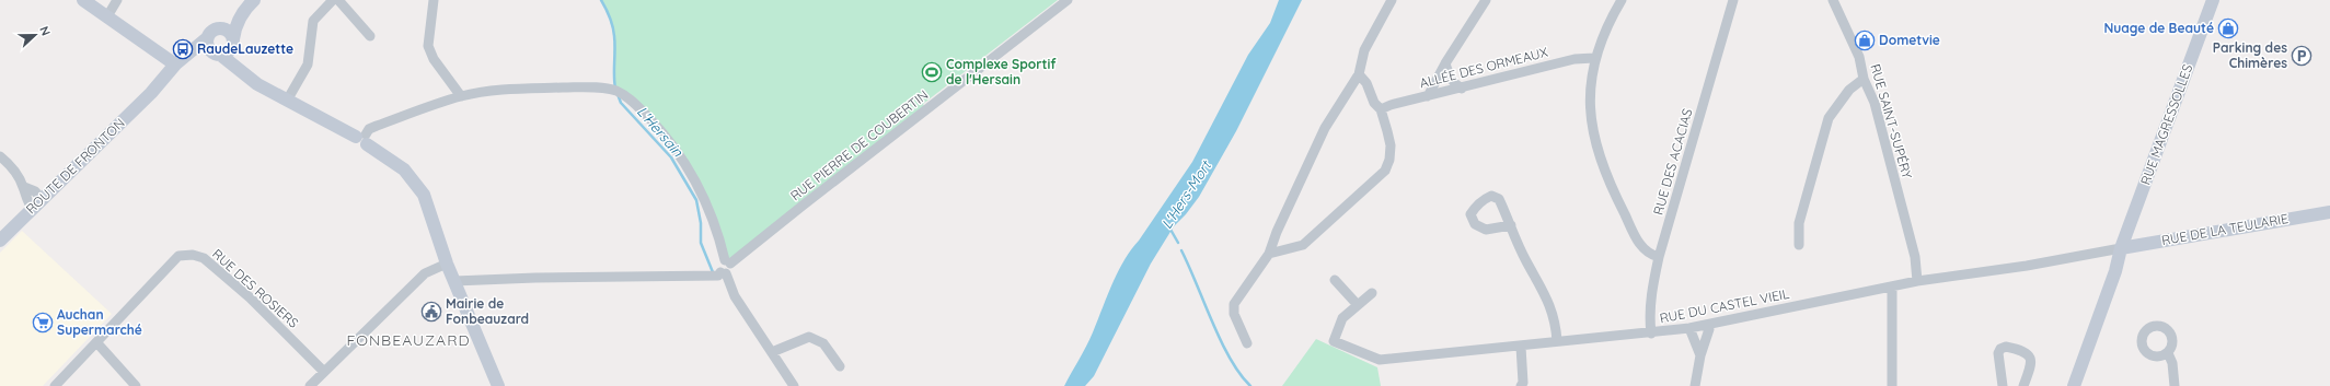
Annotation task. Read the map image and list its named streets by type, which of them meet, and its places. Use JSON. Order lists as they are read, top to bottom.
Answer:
{
  "streets": {
    "street": [
      "ALLÉE DES ORMEAUX",
      "RUE SAINT-SUPÉRY",
      "RUE MAGRESSOLLES",
      "RUE PIERRE DE COUBERTIN",
      "RUE DES ACACIAS",
      "ROUTE DE FRONTON",
      "RUE DE LA TEULARIE",
      "RUE DES ROSIERS",
      "RUE DU CASTEL VIEIL"
    ]
  },
  "crossings": [
    ["RUE SAINT-SUPÉRY", "RUE DU CASTEL VIEIL"],
    ["RUE MAGRESSOLLES", "RUE DE LA TEULARIE"],
    ["RUE MAGRESSOLLES", "RUE DU CASTEL VIEIL"],
    ["RUE DES ACACIAS", "RUE DU CASTEL VIEIL"],
    ["RUE DE LA TEULARIE", "RUE DU CASTEL VIEIL"]
  ],
  "districts": ["FONBEAUZARD"],
  "water": ["L'Hersain", "L'Hers-Mort"],
  "places": {
    "shop": ["Nuage de Beauté", "Dometvie"],
    "bus stop": ["RaudeLauzette"],
    "parking": ["Parking des Chimères"],
    "sports": ["Complexe Sportif de l'Hersain"],
    "public building": ["Mairie de Fonbeauzard"],
    "supermarket": ["Auchan Supermarché"]
  },
  "north": "right"
}
